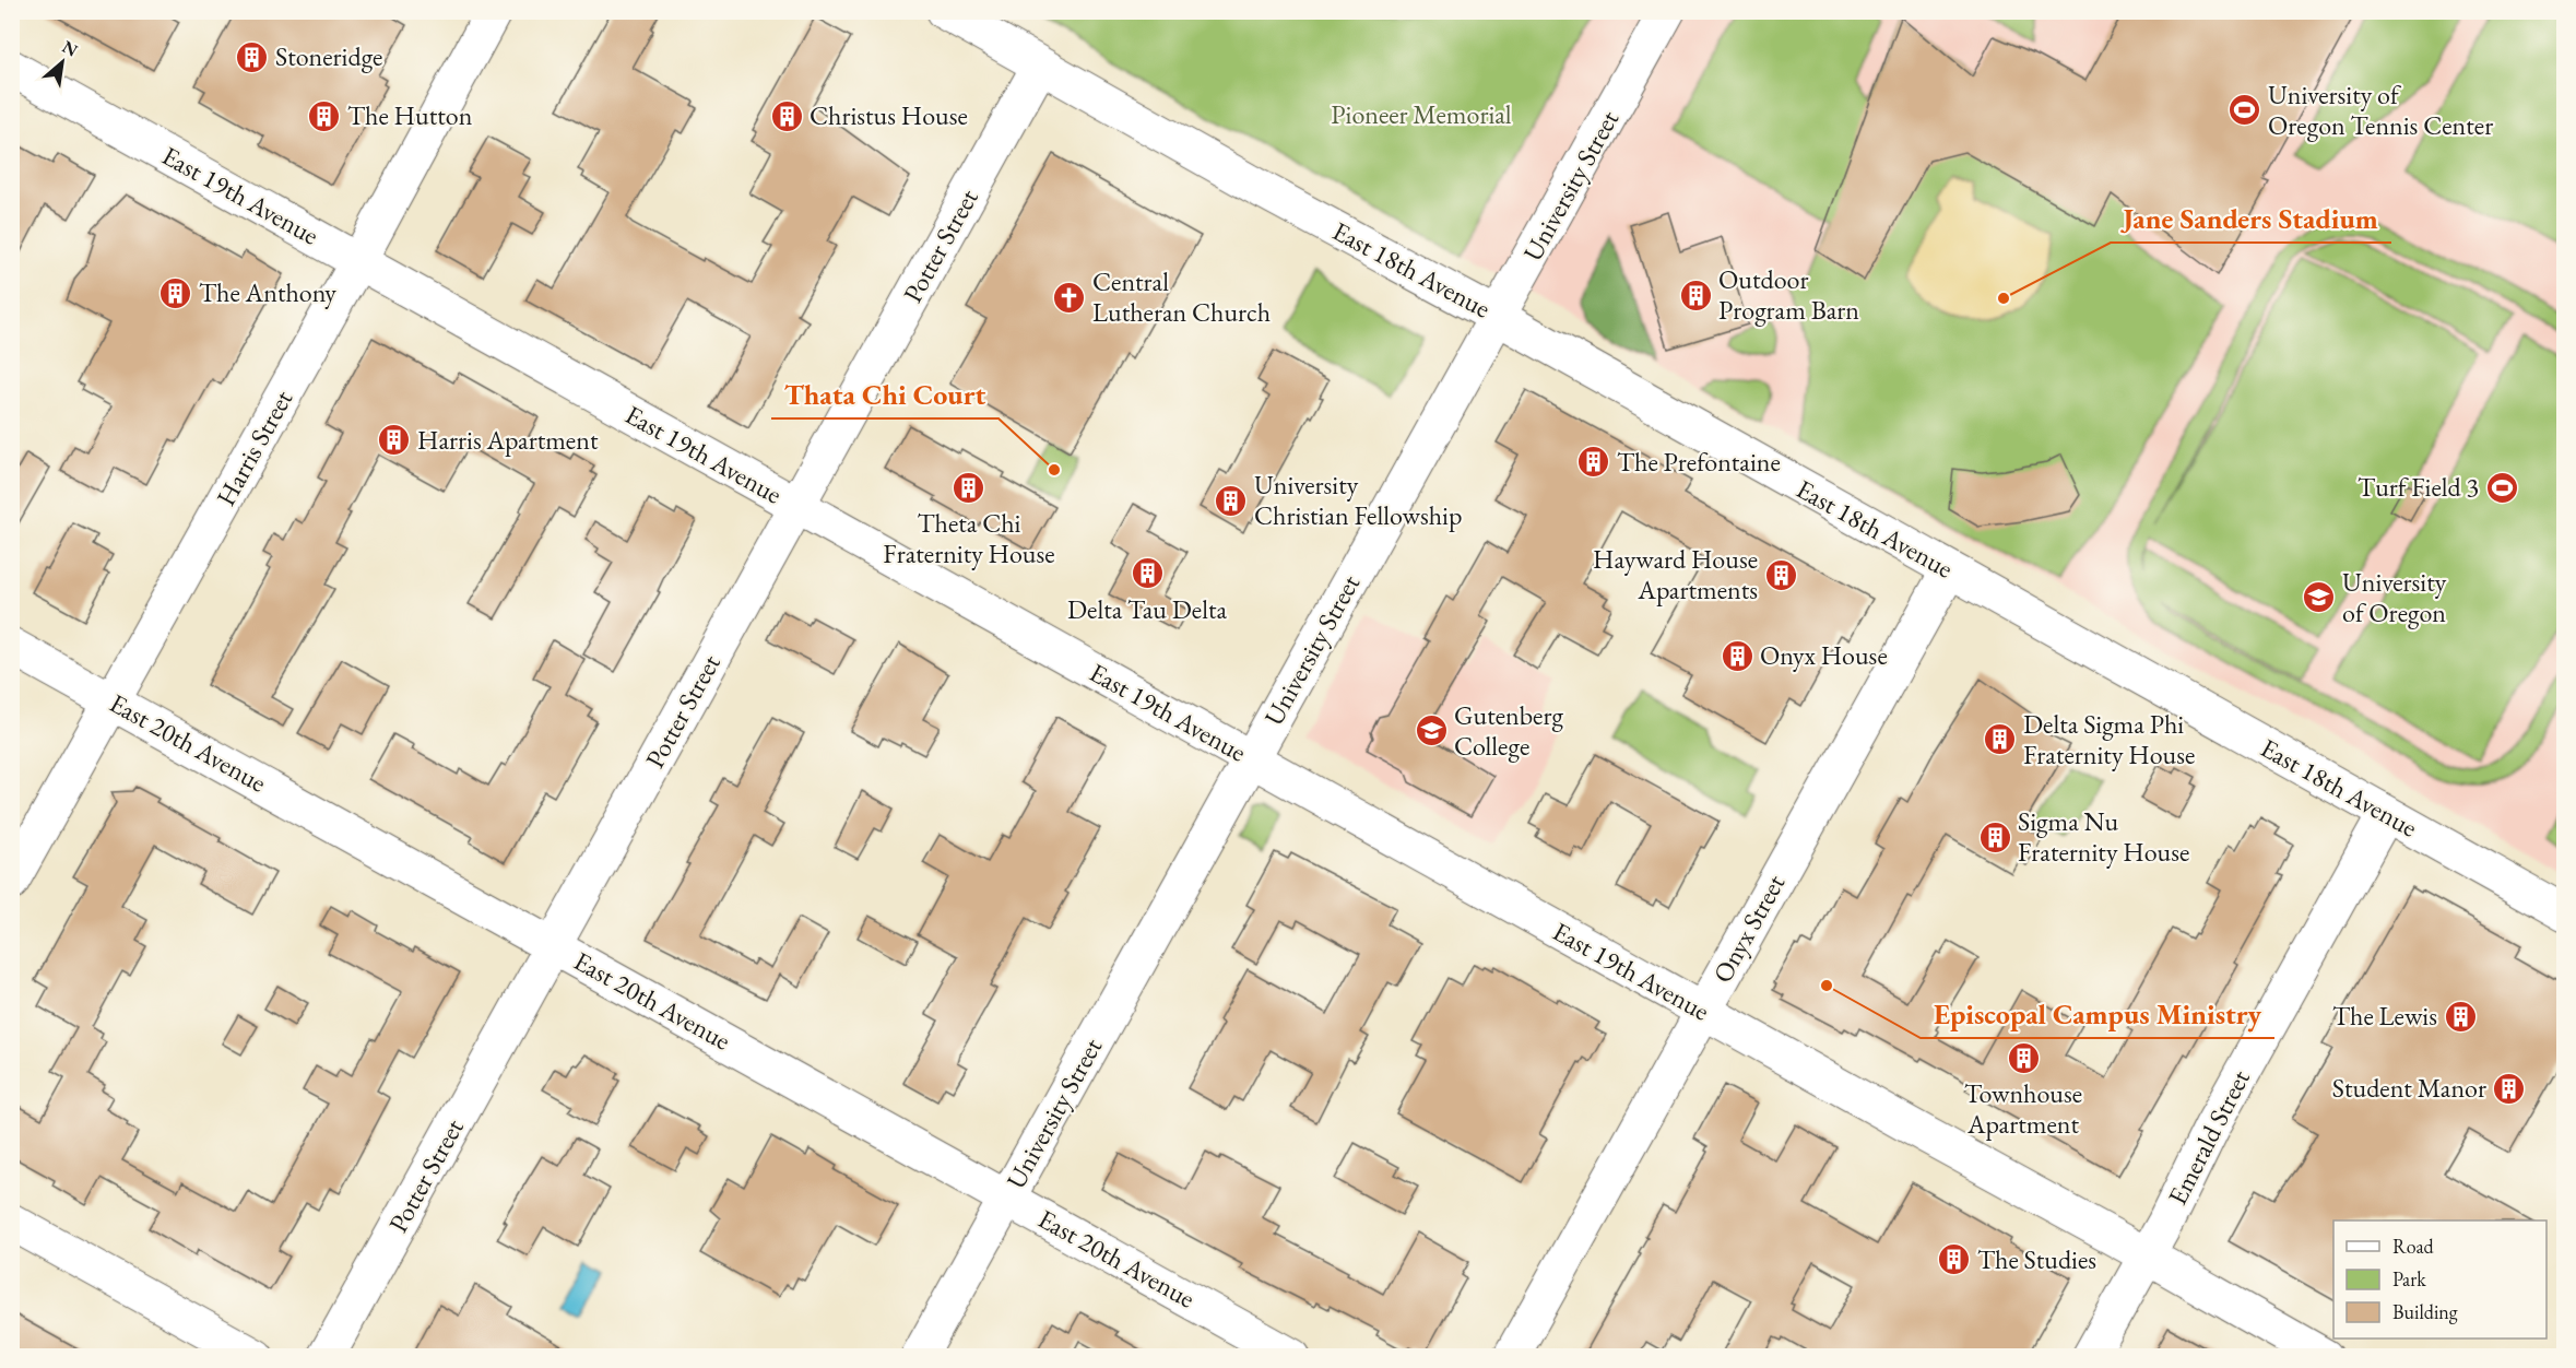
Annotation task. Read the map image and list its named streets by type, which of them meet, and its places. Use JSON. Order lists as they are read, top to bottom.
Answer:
{
  "streets": {
    "street": [
      "University Street",
      "East 19th Avenue",
      "Potter Street",
      "East 18th Avenue",
      "Harris Street",
      "East 20th Avenue",
      "Onyx Street",
      "Emerald Street"
    ]
  },
  "crossings": [
    ["University Street", "East 19th Avenue"],
    ["University Street", "East 18th Avenue"],
    ["University Street", "East 20th Avenue"],
    ["East 19th Avenue", "Potter Street"],
    ["East 19th Avenue", "Harris Street"],
    ["East 19th Avenue", "Onyx Street"],
    ["East 19th Avenue", "Emerald Street"],
    ["Potter Street", "East 18th Avenue"],
    ["Potter Street", "East 20th Avenue"],
    ["East 18th Avenue", "Onyx Street"],
    ["East 18th Avenue", "Emerald Street"],
    ["Harris Street", "East 20th Avenue"]
  ],
  "parks": ["Pioneer Memorial"],
  "places": {
    "building": [
      "Stoneridge",
      "The Hutton",
      "Christus House",
      "The Anthony",
      "Outdoor Program Barn",
      "Harris Apartment",
      "The Prefontaine",
      "Theta Chi Fraternity House",
      "University Christian Fellowship",
      "Delta Tau Delta",
      "Hayward House Apartments",
      "Onyx House",
      "Delta Sigma Phi Fraternity House",
      "Sigma Nu Fraternity House",
      "The Lewis",
      "Townhouse Apartment",
      "Student Manor",
      "The Studies"
    ],
    "sports": ["University of Oregon Tennis Center", "Turf Field 3"],
    "church": ["Central Lutheran Church"],
    "other": ["Jane Sanders Stadium", "Thata Chi Court", "Episcopal Campus Ministry"],
    "school or university": ["University of Oregon", "Gutenberg College"]
  },
  "legend": ["Road", "Park", "Building"],
  "north": "top right"
}
